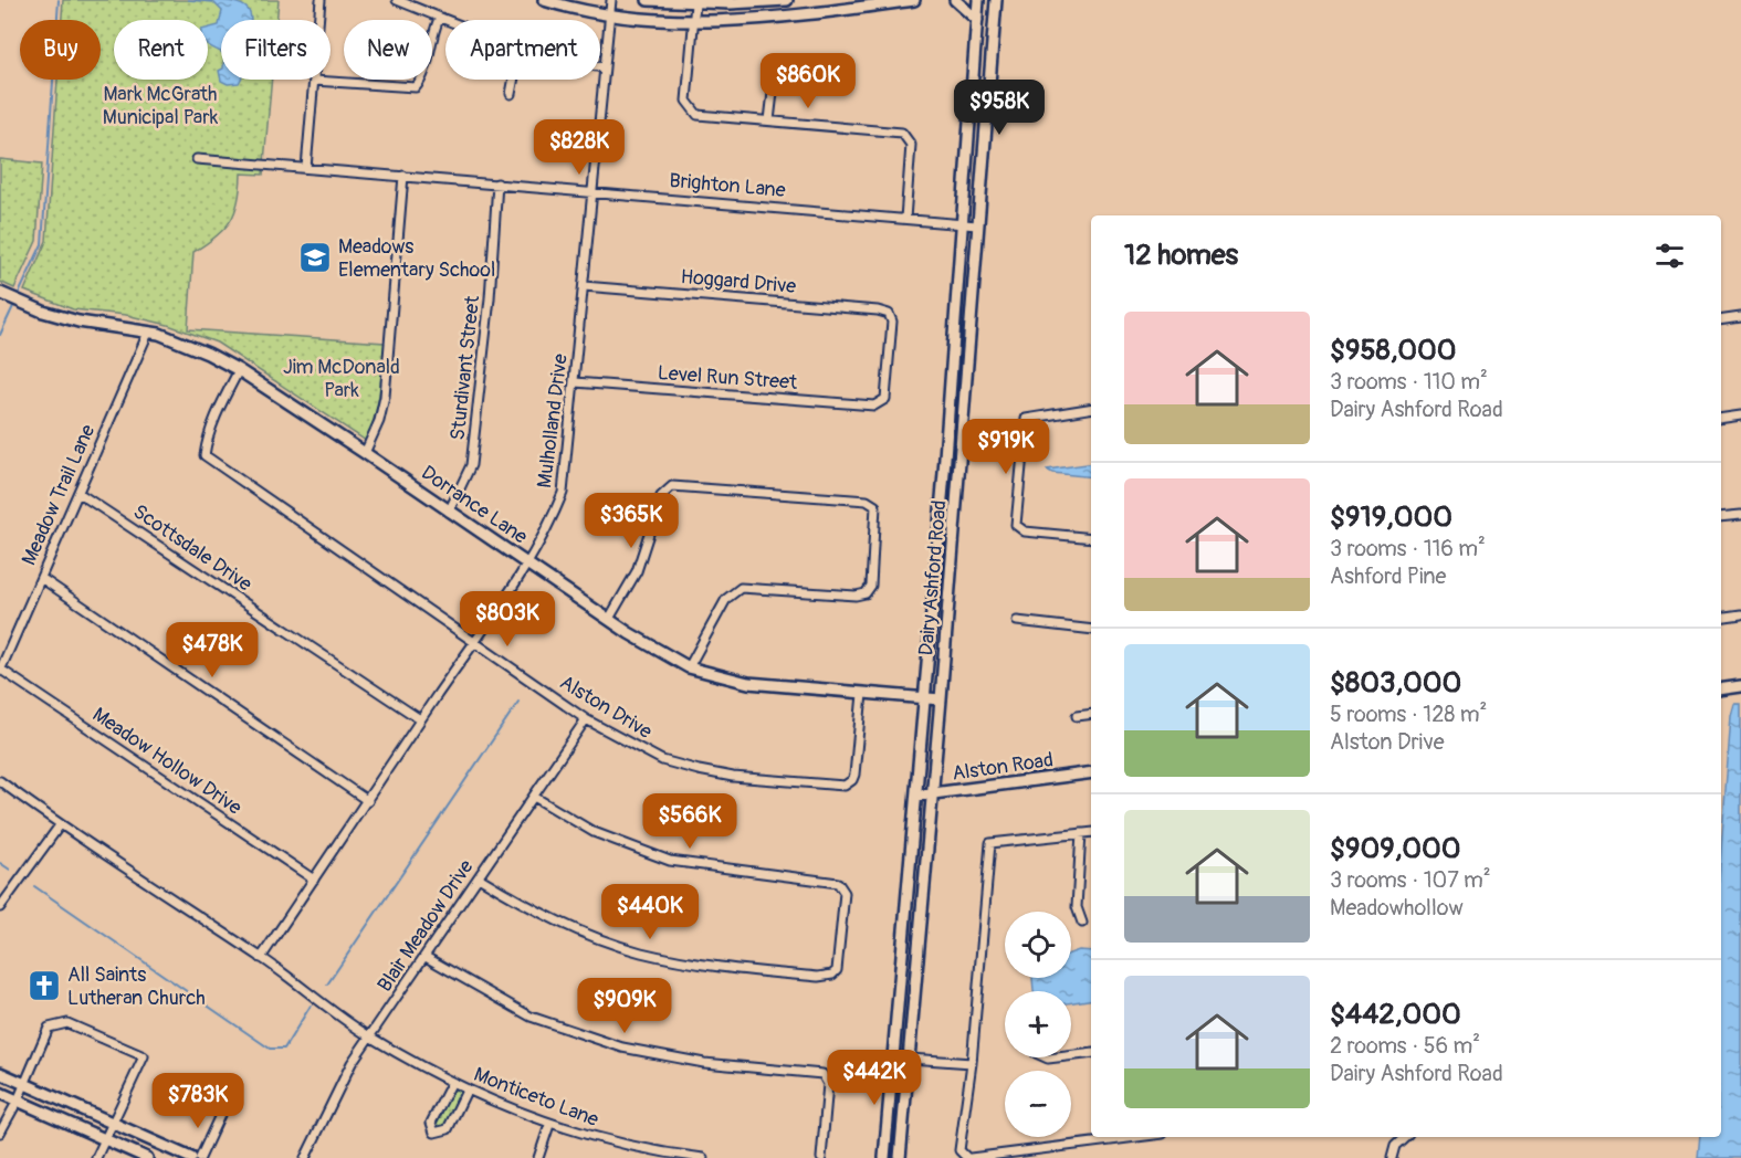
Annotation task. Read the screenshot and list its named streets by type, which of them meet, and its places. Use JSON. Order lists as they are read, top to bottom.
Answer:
{
  "streets": {
    "main road": ["Dorrance Lane", "Dairy Ashford Road", "Alston Road"],
    "street": [
      "Brighton Lane",
      "Hoggard Drive",
      "Sturdivant Street",
      "Level Run Street",
      "Mulholland Drive",
      "Meadow Trail Lane",
      "Scottsdale Drive",
      "Alston Drive",
      "Meadow Hollow Drive",
      "Blair Meadow Drive",
      "Monticeto Lane"
    ]
  },
  "crossings": [
    ["Brighton Lane", "Sturdivant Street"],
    ["Brighton Lane", "Mulholland Drive"],
    ["Brighton Lane", "Dairy Ashford Road"],
    ["Hoggard Drive", "Level Run Street"],
    ["Hoggard Drive", "Mulholland Drive"],
    ["Sturdivant Street", "Dorrance Lane"],
    ["Level Run Street", "Mulholland Drive"],
    ["Mulholland Drive", "Dorrance Lane"],
    ["Mulholland Drive", "Scottsdale Drive"],
    ["Mulholland Drive", "Alston Drive"],
    ["Mulholland Drive", "Meadow Hollow Drive"],
    ["Mulholland Drive", "Monticeto Lane"],
    ["Meadow Trail Lane", "Dorrance Lane"],
    ["Meadow Trail Lane", "Scottsdale Drive"],
    ["Meadow Trail Lane", "Meadow Hollow Drive"],
    ["Dorrance Lane", "Dairy Ashford Road"],
    ["Dorrance Lane", "Alston Drive"],
    ["Dairy Ashford Road", "Alston Road"],
    ["Alston Drive", "Blair Meadow Drive"],
    ["Blair Meadow Drive", "Monticeto Lane"]
  ],
  "parks": ["Mark McGrath Municipal Park", "Jim McDonald Park"],
  "places": {
    "school or university": ["Meadows Elementary School"],
    "church": ["All Saints Lutheran Church"]
  },
  "page": {
    "chip": [
      "Buy",
      "Rent",
      "Filters",
      "New",
      "Apartment"
    ],
    "price": [
      "$860K",
      "$958K",
      "$828K",
      "$919K",
      "$365K",
      "$803K",
      "$478K",
      "$566K",
      "$440K",
      "$909K",
      "$442K",
      "$783K"
    ],
    "heading": "12 homes",
    "list": [
      {
        "name": "$958,000",
        "note": "3 rooms · 110 m² · Dairy Ashford Road"
      },
      {
        "name": "$919,000",
        "note": "3 rooms · 116 m² · Ashford Pine"
      },
      {
        "name": "$803,000",
        "note": "5 rooms · 128 m² · Alston Drive"
      },
      {
        "name": "$909,000",
        "note": "3 rooms · 107 m² · Meadowhollow"
      },
      {
        "name": "$442,000",
        "note": "2 rooms · 56 m² · Dairy Ashford Road"
      }
    ],
    "map_buttons": ["+", "−"]
  }
}
